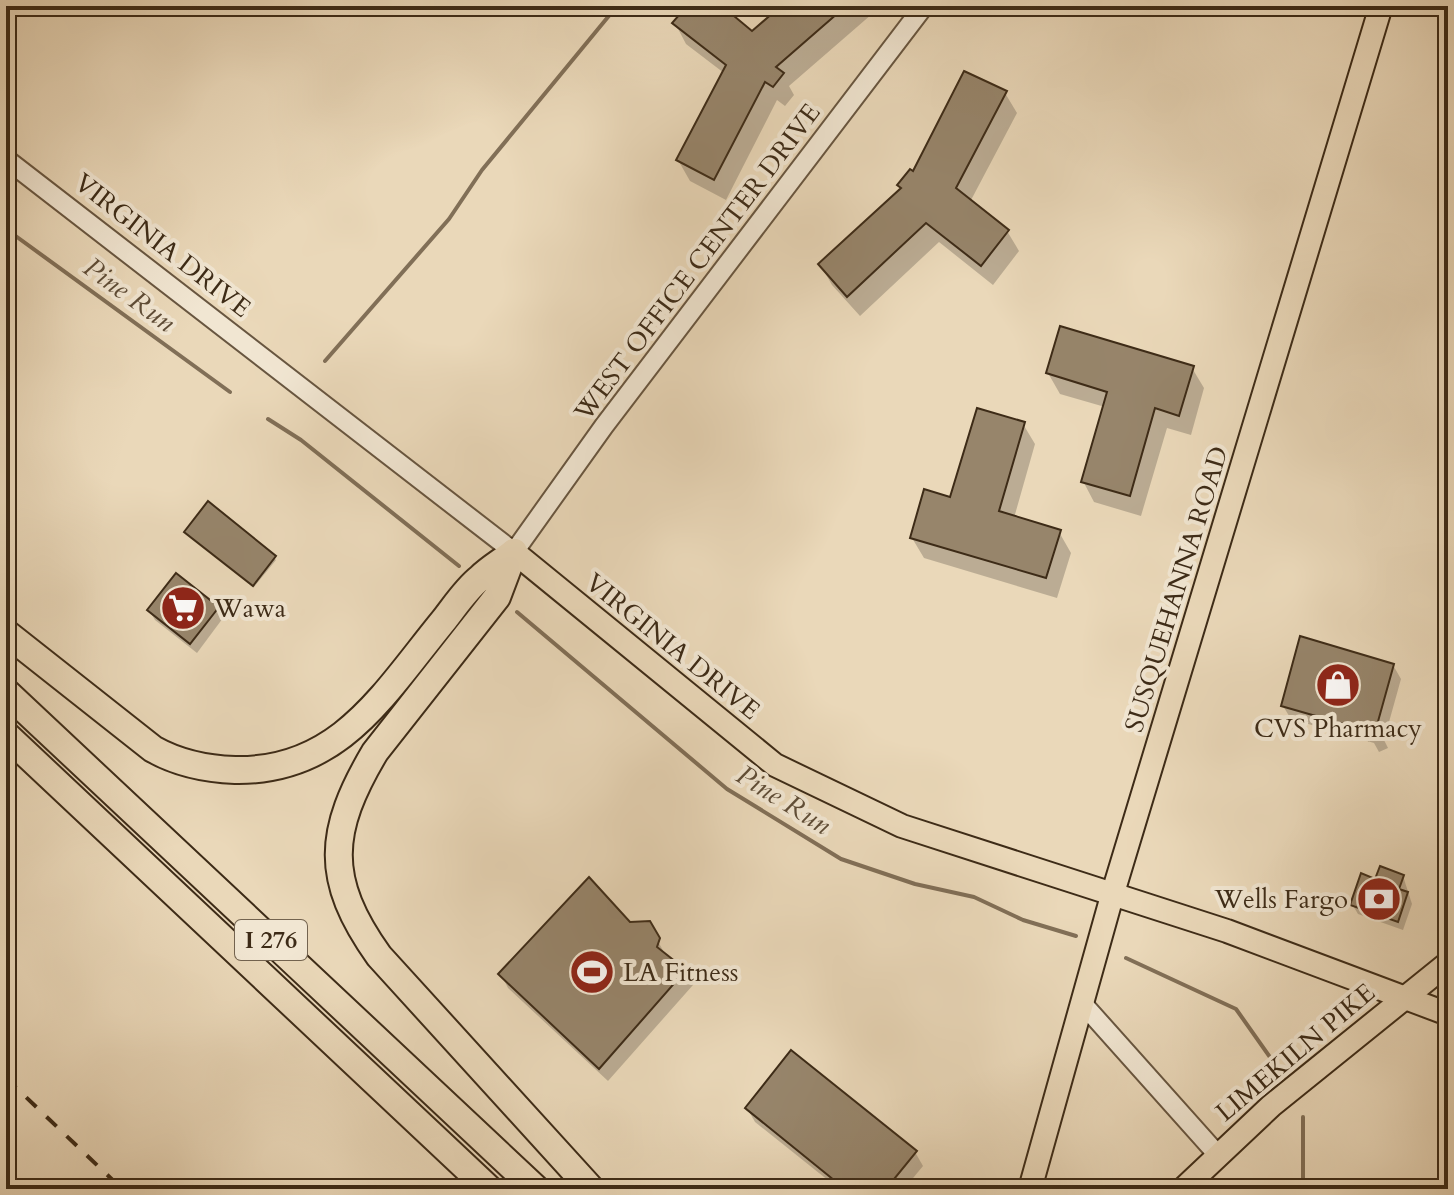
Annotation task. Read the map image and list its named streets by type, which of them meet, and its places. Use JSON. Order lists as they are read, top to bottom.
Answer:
{
  "streets": {
    "highway": ["I 276"],
    "main road": ["VIRGINIA DRIVE", "SUSQUEHANNA ROAD", "LIMEKILN PIKE"],
    "street": ["WEST OFFICE CENTER DRIVE"]
  },
  "crossings": [
    ["VIRGINIA DRIVE", "WEST OFFICE CENTER DRIVE"],
    ["VIRGINIA DRIVE", "SUSQUEHANNA ROAD"],
    ["VIRGINIA DRIVE", "LIMEKILN PIKE"]
  ],
  "water": ["Pine Run"],
  "places": {
    "supermarket": ["Wawa"],
    "shop": ["CVS Pharmacy"],
    "bank": ["Wells Fargo"],
    "sports": ["LA Fitness"]
  }
}
